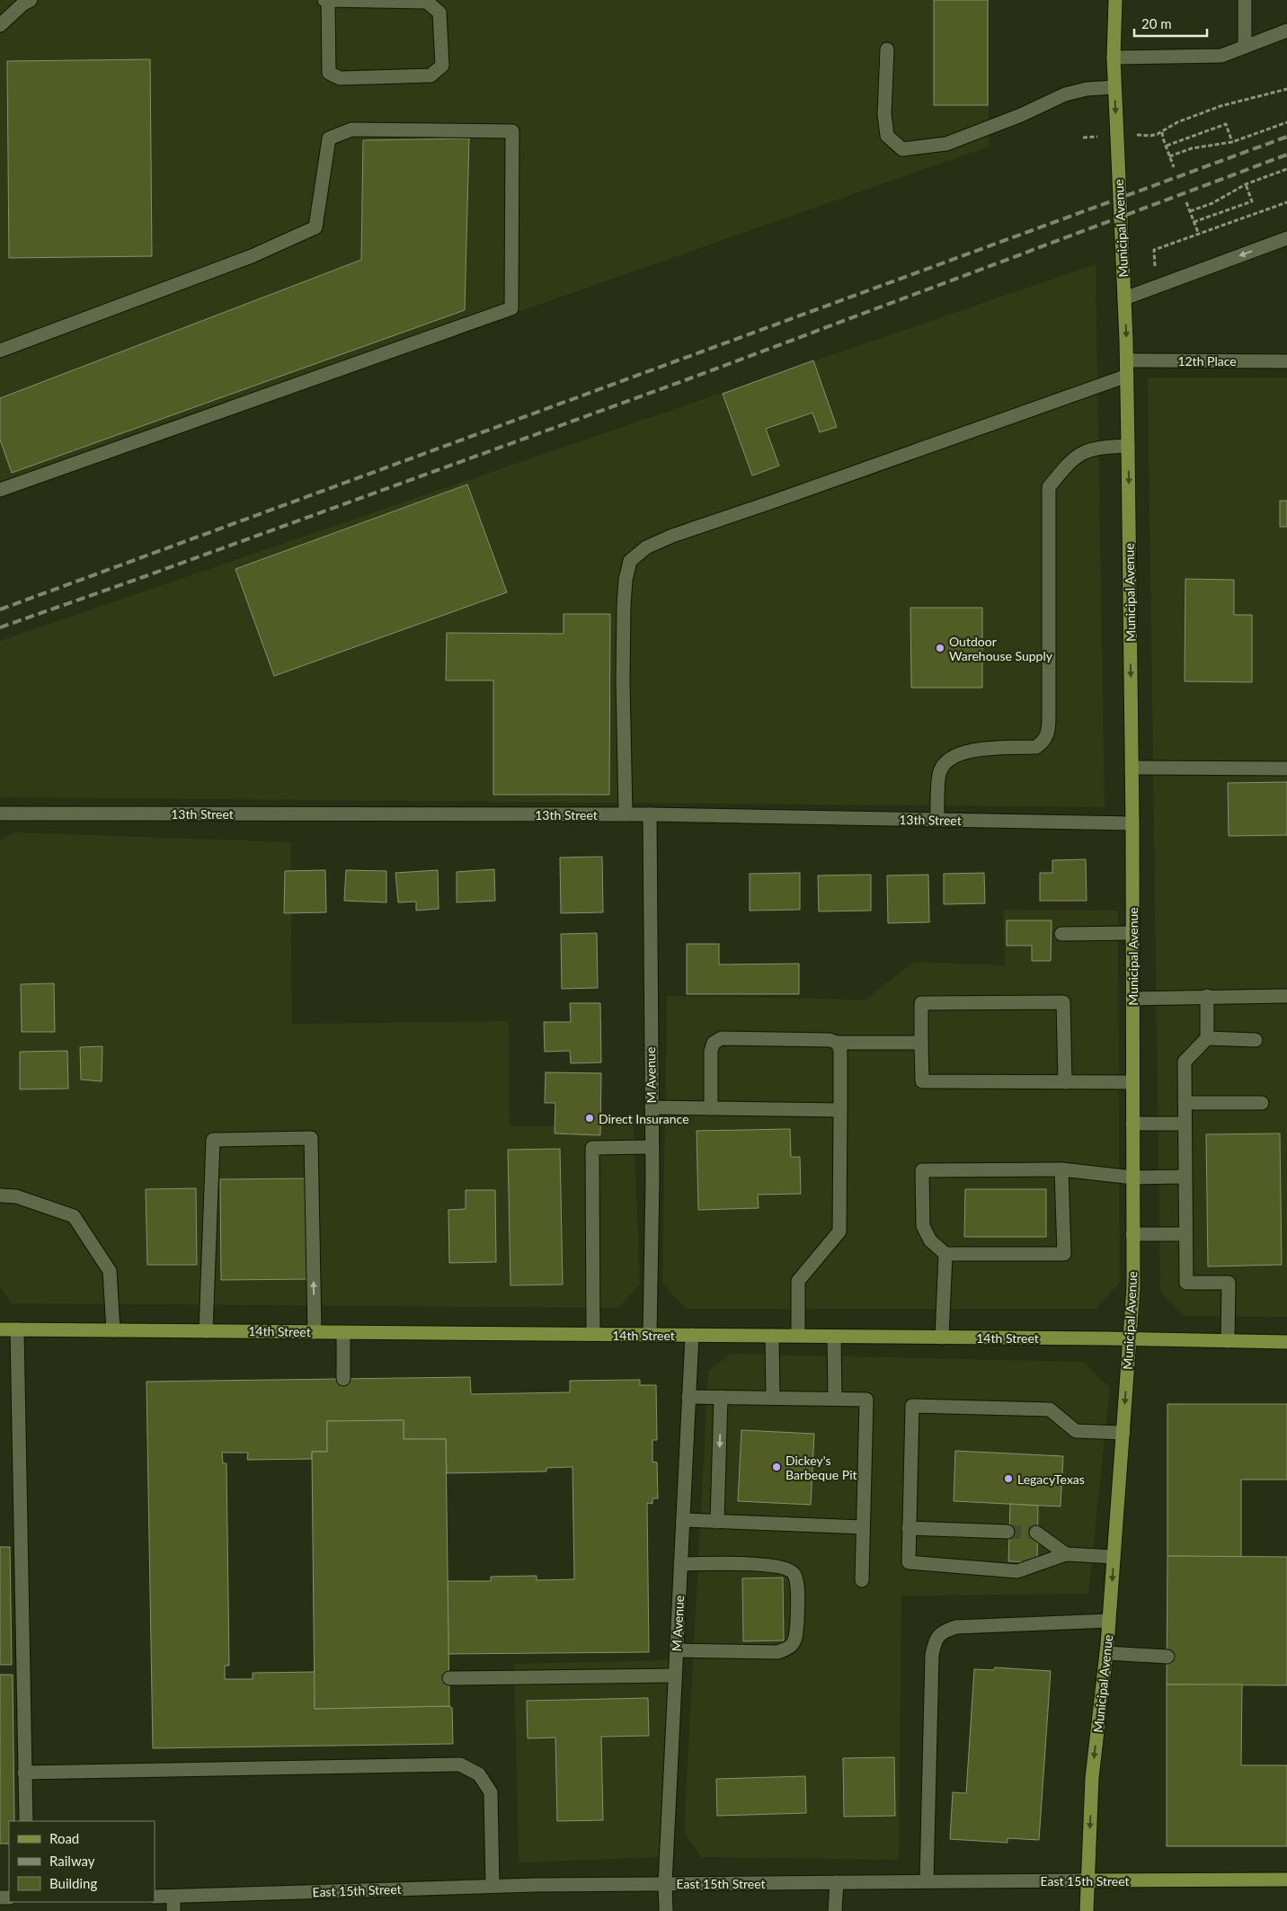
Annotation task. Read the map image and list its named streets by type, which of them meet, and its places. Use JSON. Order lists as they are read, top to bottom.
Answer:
{
  "streets": {
    "main road": ["Municipal Avenue", "14th Street", "East 15th Street"],
    "street": ["12th Place", "13th Street", "M Avenue"]
  },
  "crossings": [
    ["Municipal Avenue", "12th Place"],
    ["Municipal Avenue", "13th Street"],
    ["Municipal Avenue", "14th Street"],
    ["Municipal Avenue", "East 15th Street"],
    ["13th Street", "M Avenue"],
    ["M Avenue", "14th Street"],
    ["M Avenue", "East 15th Street"]
  ],
  "one_way": ["Municipal Avenue"],
  "places": [
    "Outdoor Warehouse Supply",
    "Direct Insurance",
    "Dickey's Barbeque Pit",
    "LegacyTexas"
  ],
  "legend": ["Road", "Railway", "Building"],
  "scale_bar": "20 m"
}
